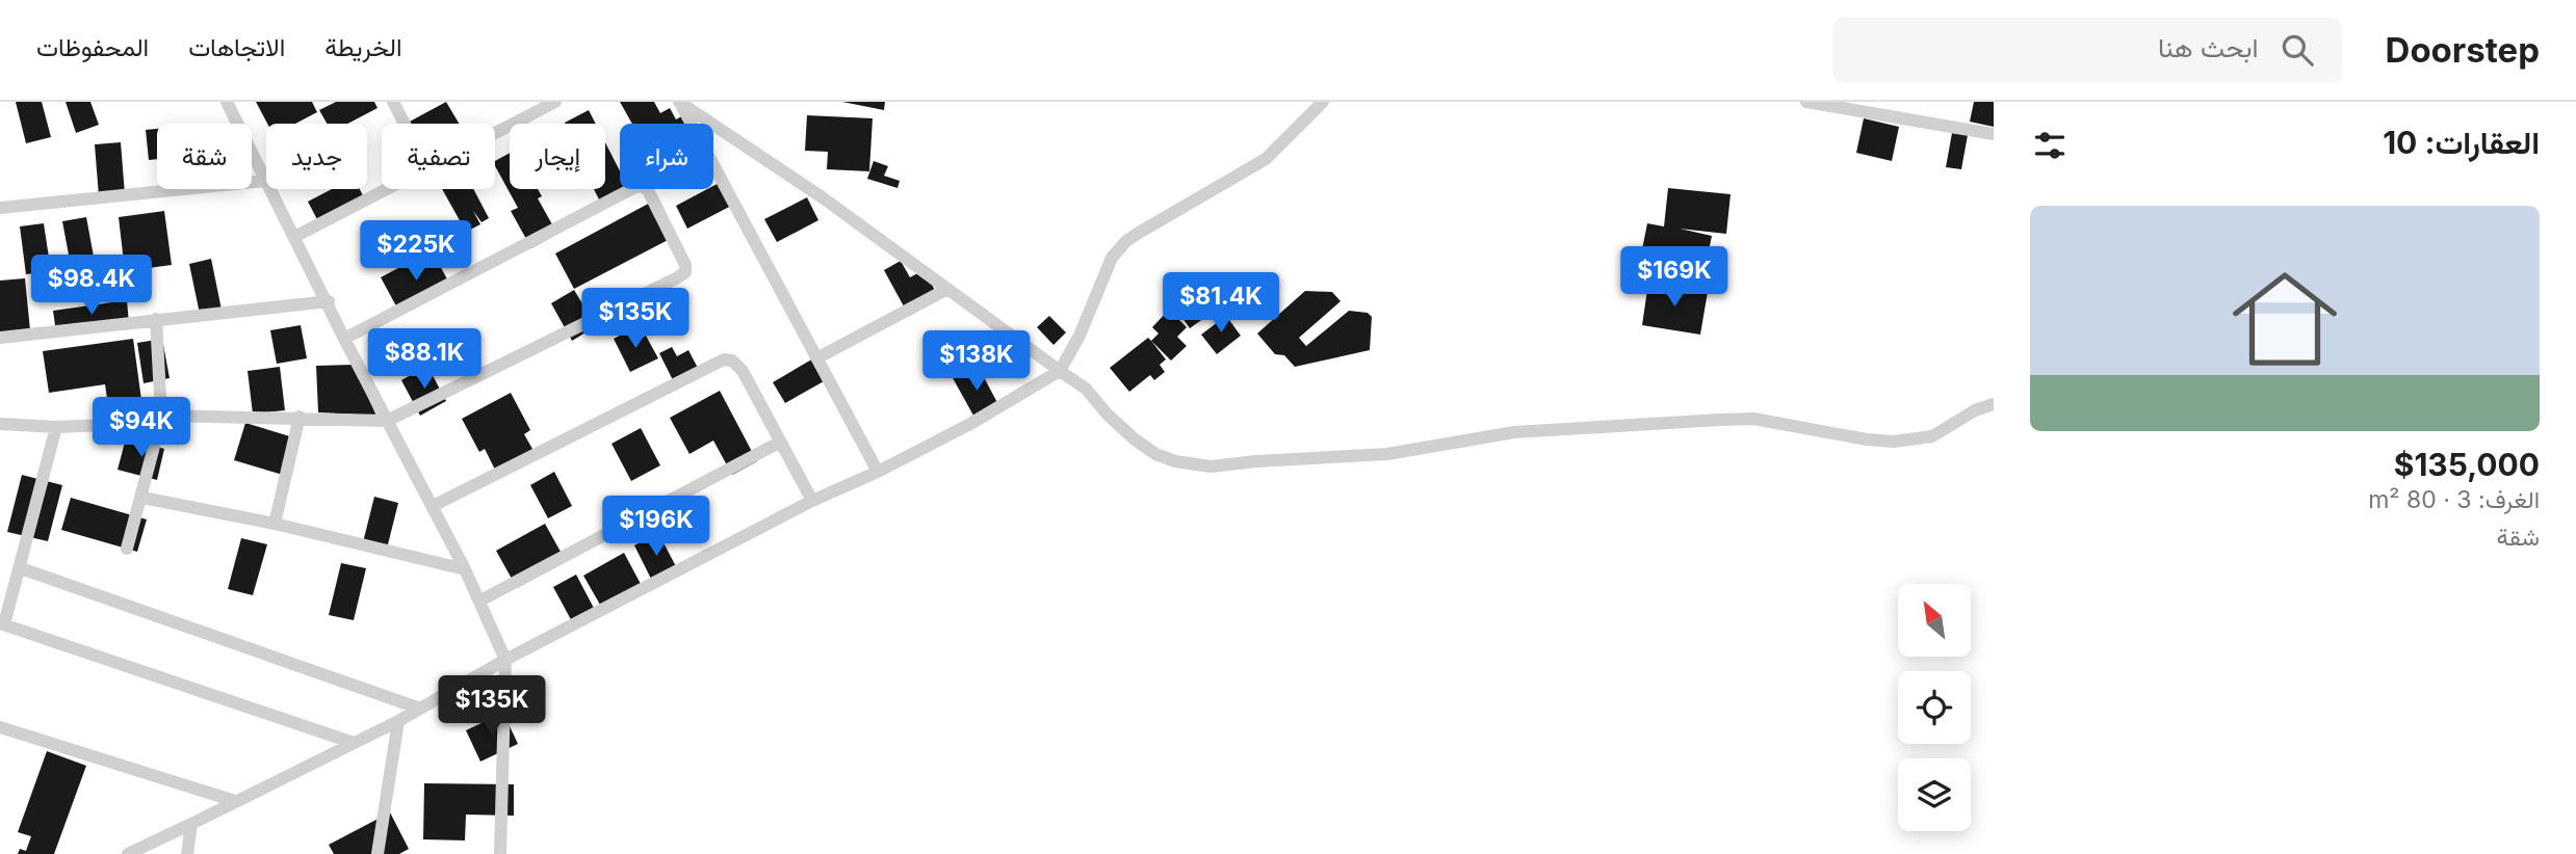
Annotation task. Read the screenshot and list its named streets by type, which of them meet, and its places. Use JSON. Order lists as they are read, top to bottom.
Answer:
{
  "north": "top left",
  "page": {
    "header": "Doorstep",
    "search": "ابحث هنا",
    "nav": ["الخريطة", "الاتجاهات", "المحفوظات"],
    "heading": "العقارات: 10",
    "chip": [
      "شراء",
      "إيجار",
      "تصفية",
      "جديد",
      "شقة"
    ],
    "list": [
      {
        "name": "$135,000",
        "note": "الغرف: 3 · 80 m² · شقة"
      }
    ],
    "price": [
      "$225K",
      "$169K",
      "$98.4K",
      "$81.4K",
      "$135K",
      "$88.1K",
      "$138K",
      "$94K",
      "$196K",
      "$135K"
    ]
  }
}
